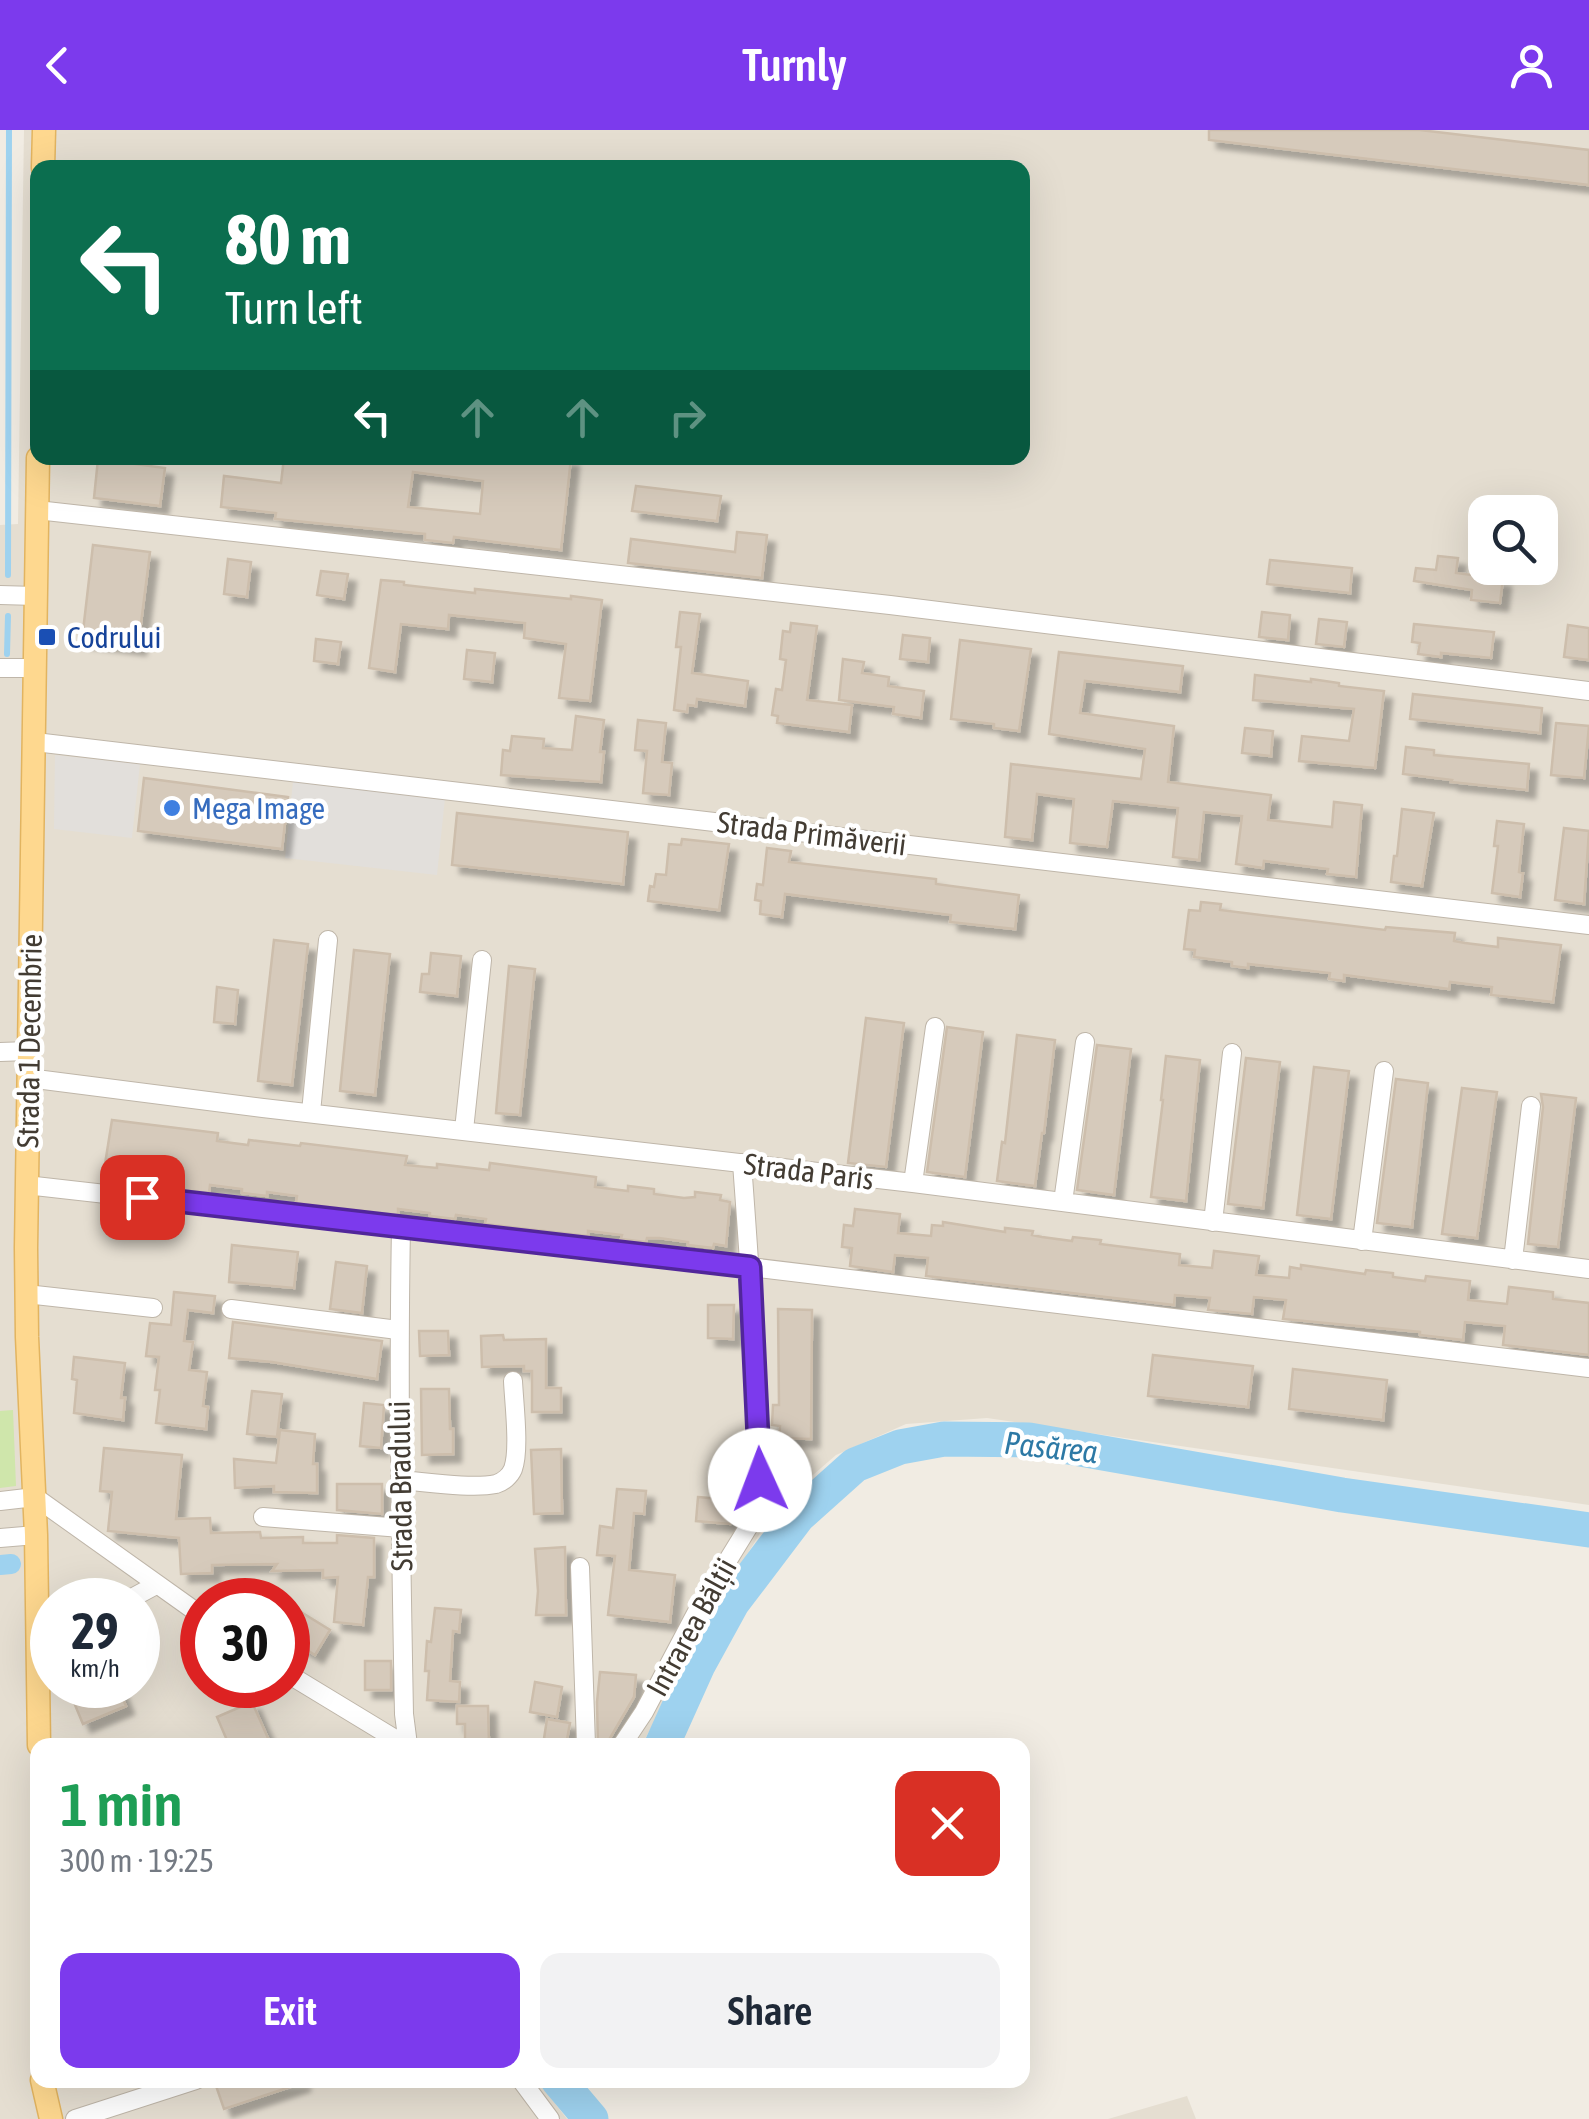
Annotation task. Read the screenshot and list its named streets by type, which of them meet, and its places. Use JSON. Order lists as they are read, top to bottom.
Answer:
{
  "streets": {
    "main road": ["Strada 1 Decembrie"],
    "street": [
      "Strada Primăverii",
      "Strada Paris",
      "Strada Bradului",
      "Intrarea Bălții"
    ]
  },
  "crossings": [
    ["Strada Primăverii", "Strada 1 Decembrie"],
    ["Strada 1 Decembrie", "Strada Paris"],
    ["Strada Paris", "Intrarea Bălții"]
  ],
  "water": ["Pasărea"],
  "places": {
    "transit": ["Codrului"],
    "other": ["Mega Image"]
  },
  "page": {
    "header": "Turnly",
    "turn": ["80 m", "Turn left"],
    "speed": "29 km/h",
    "limit": "30",
    "heading": ["1 min", "300 m · 19:25"],
    "buttons": ["Exit", "Share"]
  }
}
